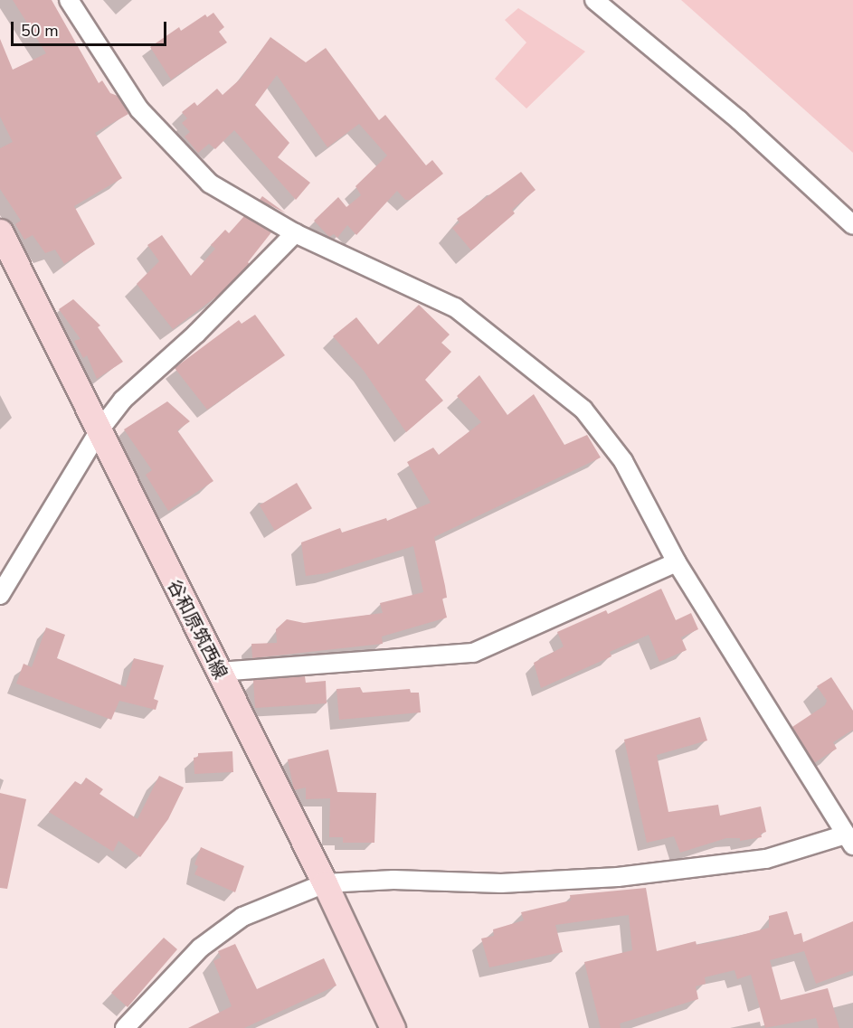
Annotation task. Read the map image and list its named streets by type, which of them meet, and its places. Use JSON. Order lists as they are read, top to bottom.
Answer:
{
  "streets": {
    "main road": ["谷和原筑西線"]
  },
  "scale_bar": "50 m"
}
